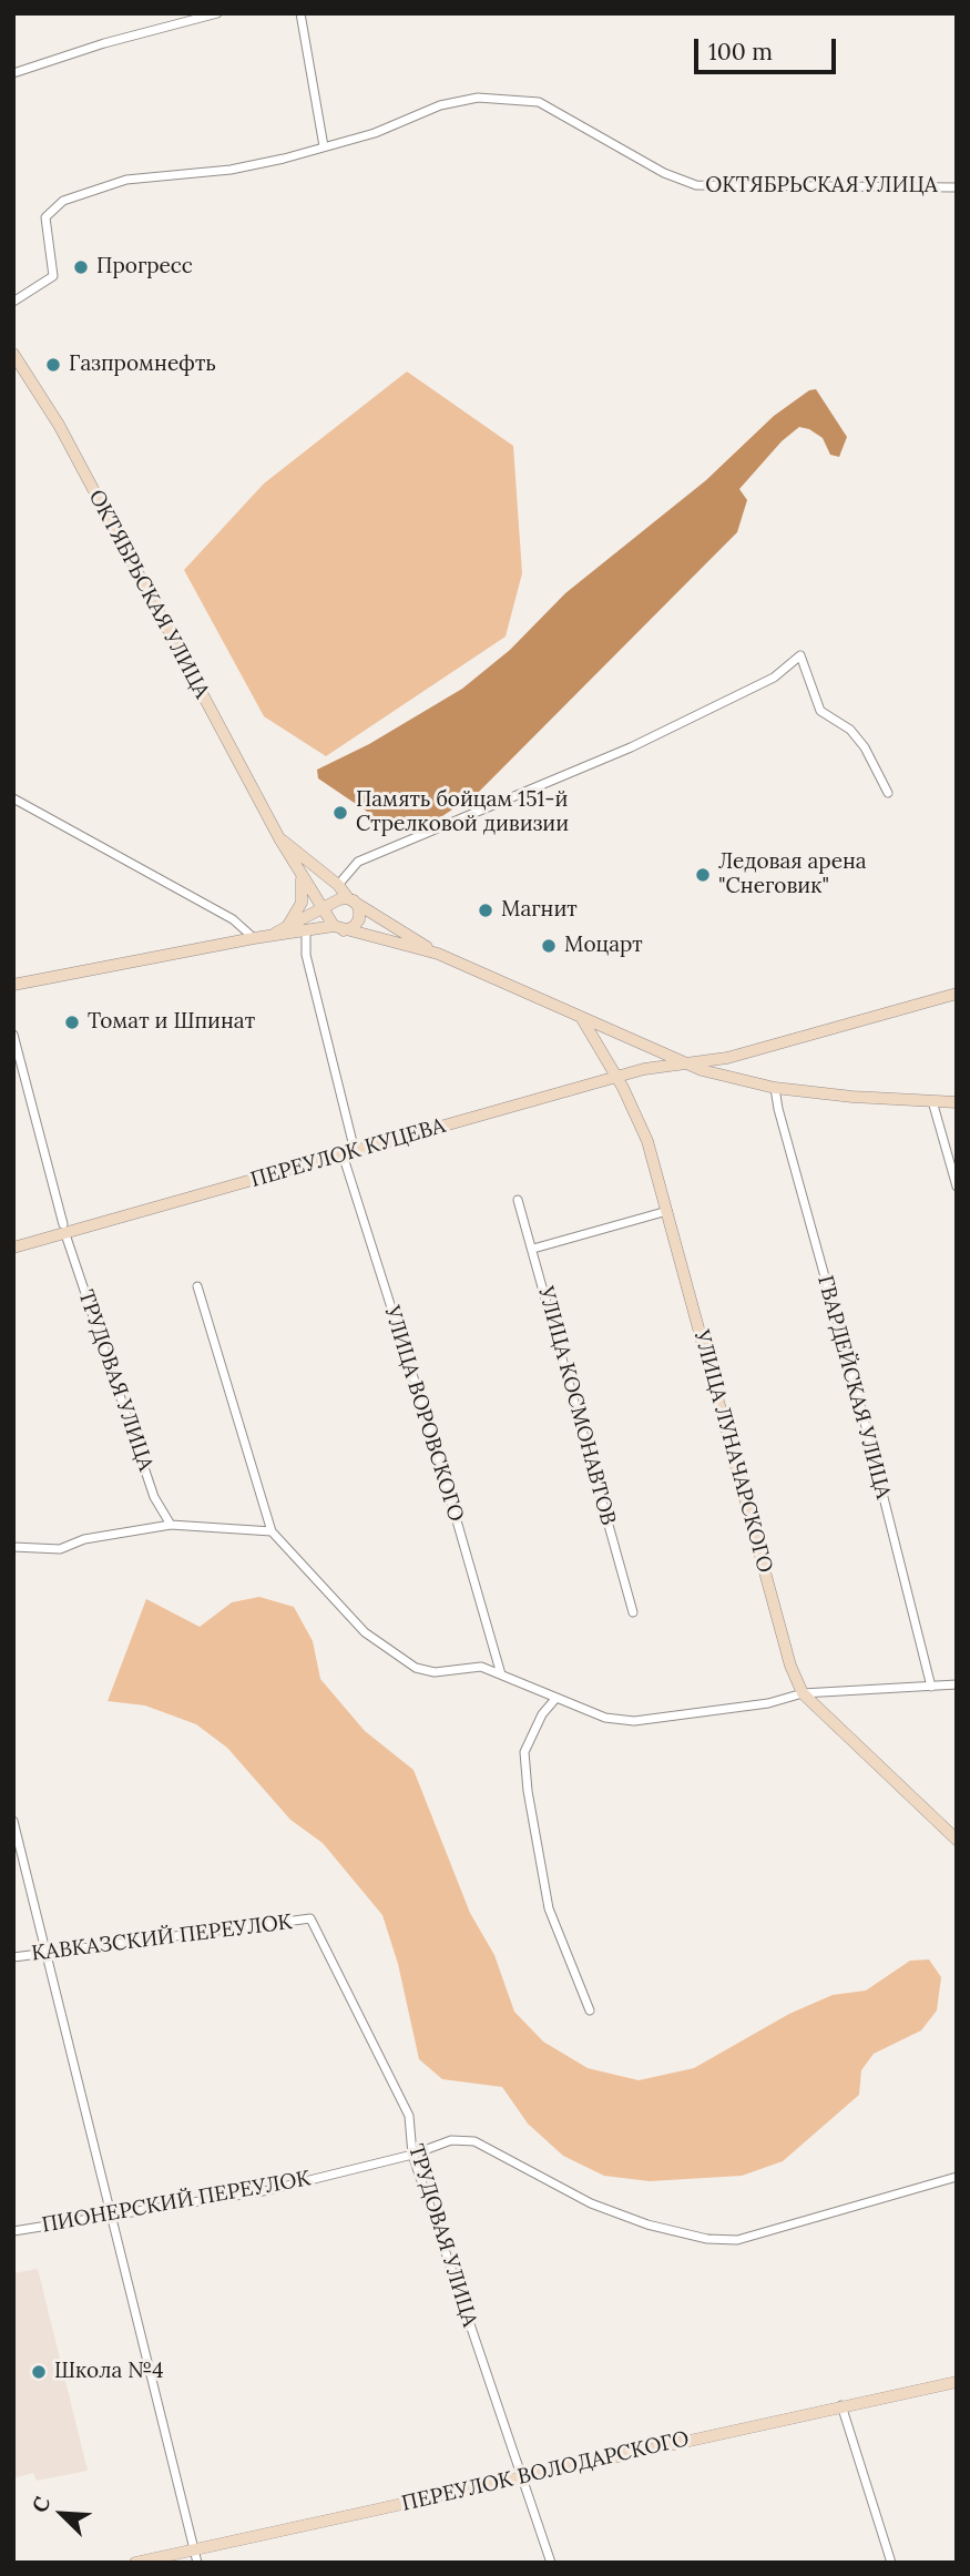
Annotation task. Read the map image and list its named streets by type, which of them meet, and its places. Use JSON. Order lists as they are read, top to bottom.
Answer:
{
  "streets": {
    "street": [
      "ОКТЯБРЬСКАЯ УЛИЦА",
      "ПЕРЕУЛОК КУЦЕВА",
      "ТРУДОВАЯ УЛИЦА",
      "ГВАРДЕЙСКАЯ УЛИЦА",
      "УЛИЦА КОСМОНАВТОВ",
      "УЛИЦА ВОРОВСКОГО",
      "УЛИЦА ЛУНАЧАРСКОГО",
      "КАВКАЗСКИЙ ПЕРЕУЛОК",
      "ПИОНЕРСКИЙ ПЕРЕУЛОК",
      "ПЕРЕУЛОК ВОЛОДАРСКОГО"
    ]
  },
  "crossings": [
    ["ПЕРЕУЛОК КУЦЕВА", "ТРУДОВАЯ УЛИЦА"],
    ["ПЕРЕУЛОК КУЦЕВА", "ГВАРДЕЙСКАЯ УЛИЦА"],
    ["ПЕРЕУЛОК КУЦЕВА", "УЛИЦА ВОРОВСКОГО"],
    ["ПЕРЕУЛОК КУЦЕВА", "УЛИЦА ЛУНАЧАРСКОГО"],
    ["ТРУДОВАЯ УЛИЦА", "КАВКАЗСКИЙ ПЕРЕУЛОК"],
    ["ТРУДОВАЯ УЛИЦА", "ПИОНЕРСКИЙ ПЕРЕУЛОК"],
    ["ТРУДОВАЯ УЛИЦА", "ПЕРЕУЛОК ВОЛОДАРСКОГО"]
  ],
  "places": [
    "Прогресс",
    "Газпромнефть",
    "Память бойцам 151-й Стрелковой дивизии",
    "Ледовая арена \"Снеговик\"",
    "Магнит",
    "Моцарт",
    "Томат и Шпинат",
    "Школа №4"
  ],
  "scale_bar": "100 m",
  "north": "top left"
}
